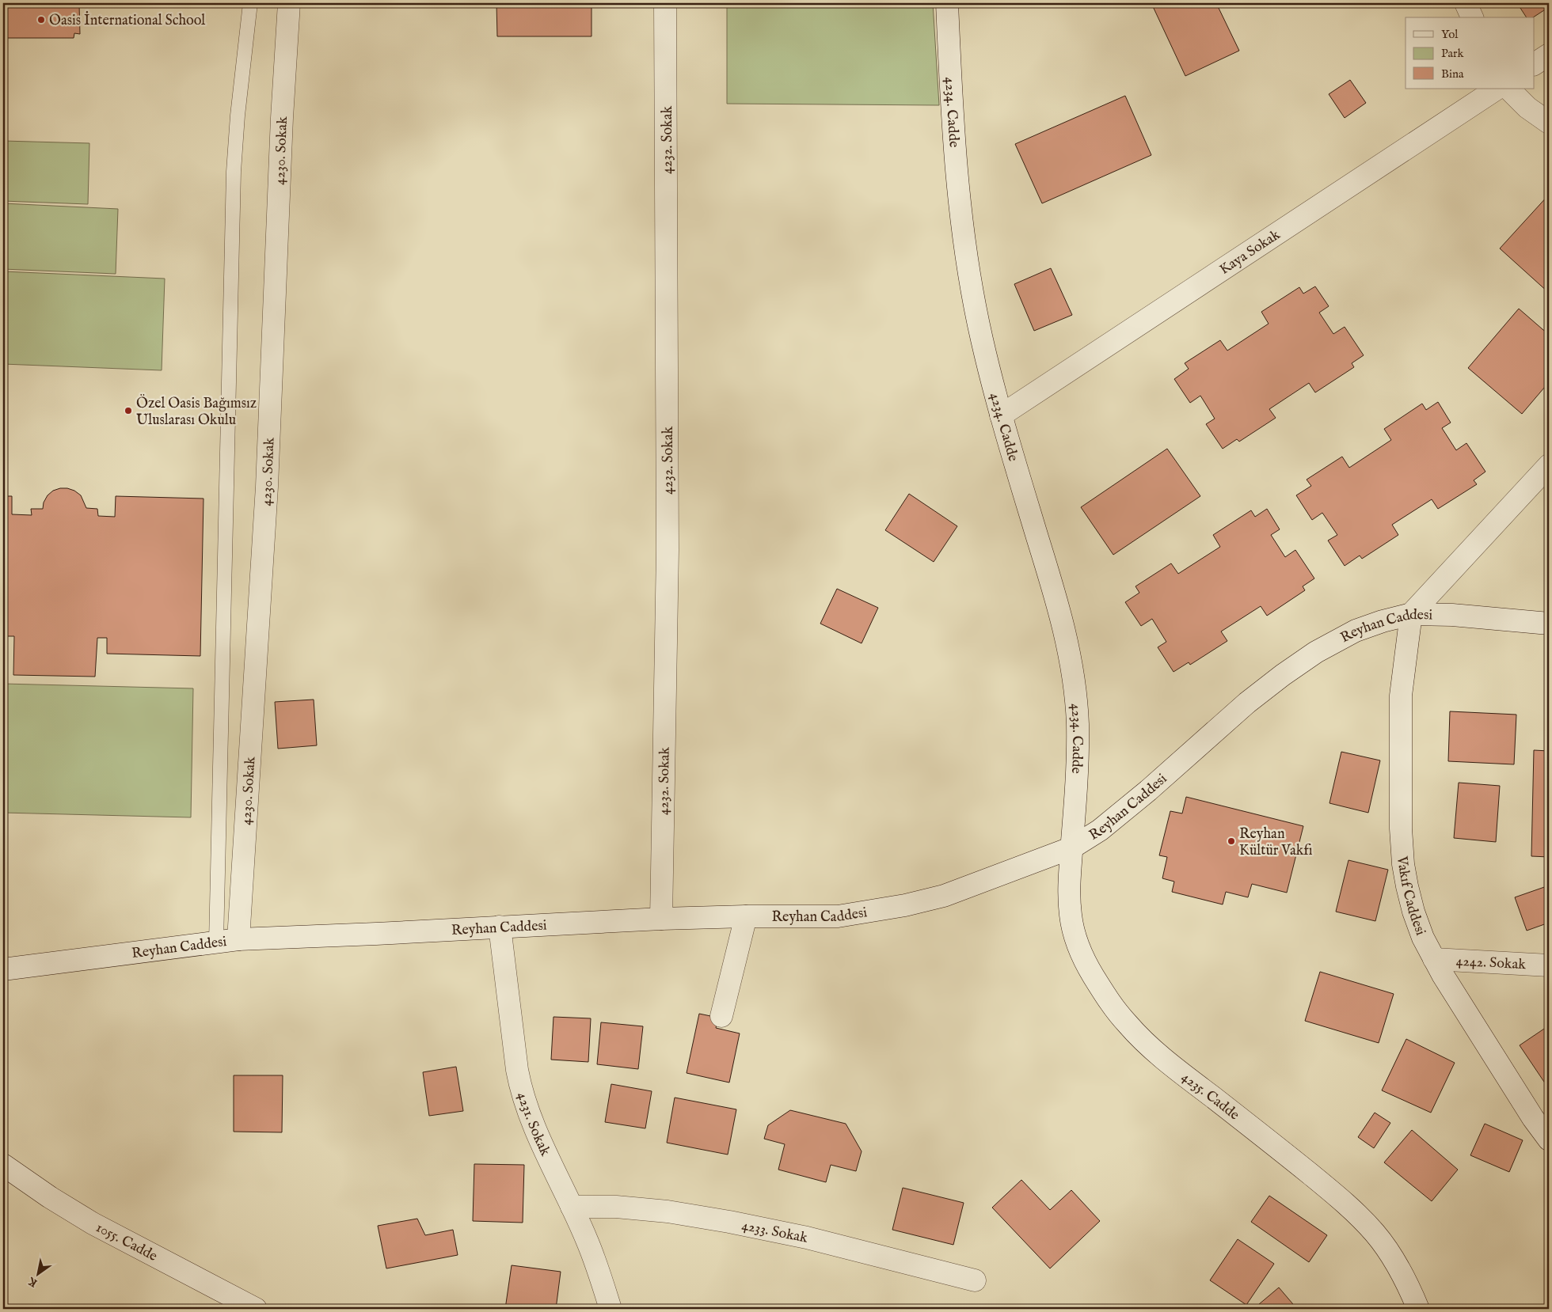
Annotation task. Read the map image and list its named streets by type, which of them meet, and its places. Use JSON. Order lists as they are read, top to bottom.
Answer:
{
  "streets": {
    "street": [
      "4234. Cadde",
      "4232. Sokak",
      "4230. Sokak",
      "Kaya Sokak",
      "Reyhan Caddesi",
      "Vakıf Caddesi",
      "4242. Sokak",
      "4235. Cadde",
      "4231. Sokak",
      "4233. Sokak",
      "1055. Cadde"
    ]
  },
  "crossings": [
    ["4234. Cadde", "Kaya Sokak"],
    ["4234. Cadde", "Reyhan Caddesi"],
    ["4234. Cadde", "4235. Cadde"],
    ["4232. Sokak", "Reyhan Caddesi"],
    ["4230. Sokak", "Reyhan Caddesi"],
    ["Reyhan Caddesi", "Vakıf Caddesi"],
    ["Reyhan Caddesi", "4235. Cadde"],
    ["Reyhan Caddesi", "4231. Sokak"],
    ["Vakıf Caddesi", "4242. Sokak"],
    ["4231. Sokak", "4233. Sokak"]
  ],
  "places": ["Oasis İnternational School", "Özel Oasis Bağımsız Uluslarası Okulu", "Reyhan Kültür Vakfı"],
  "legend": ["Yol", "Park", "Bina"],
  "north": "bottom left"
}
